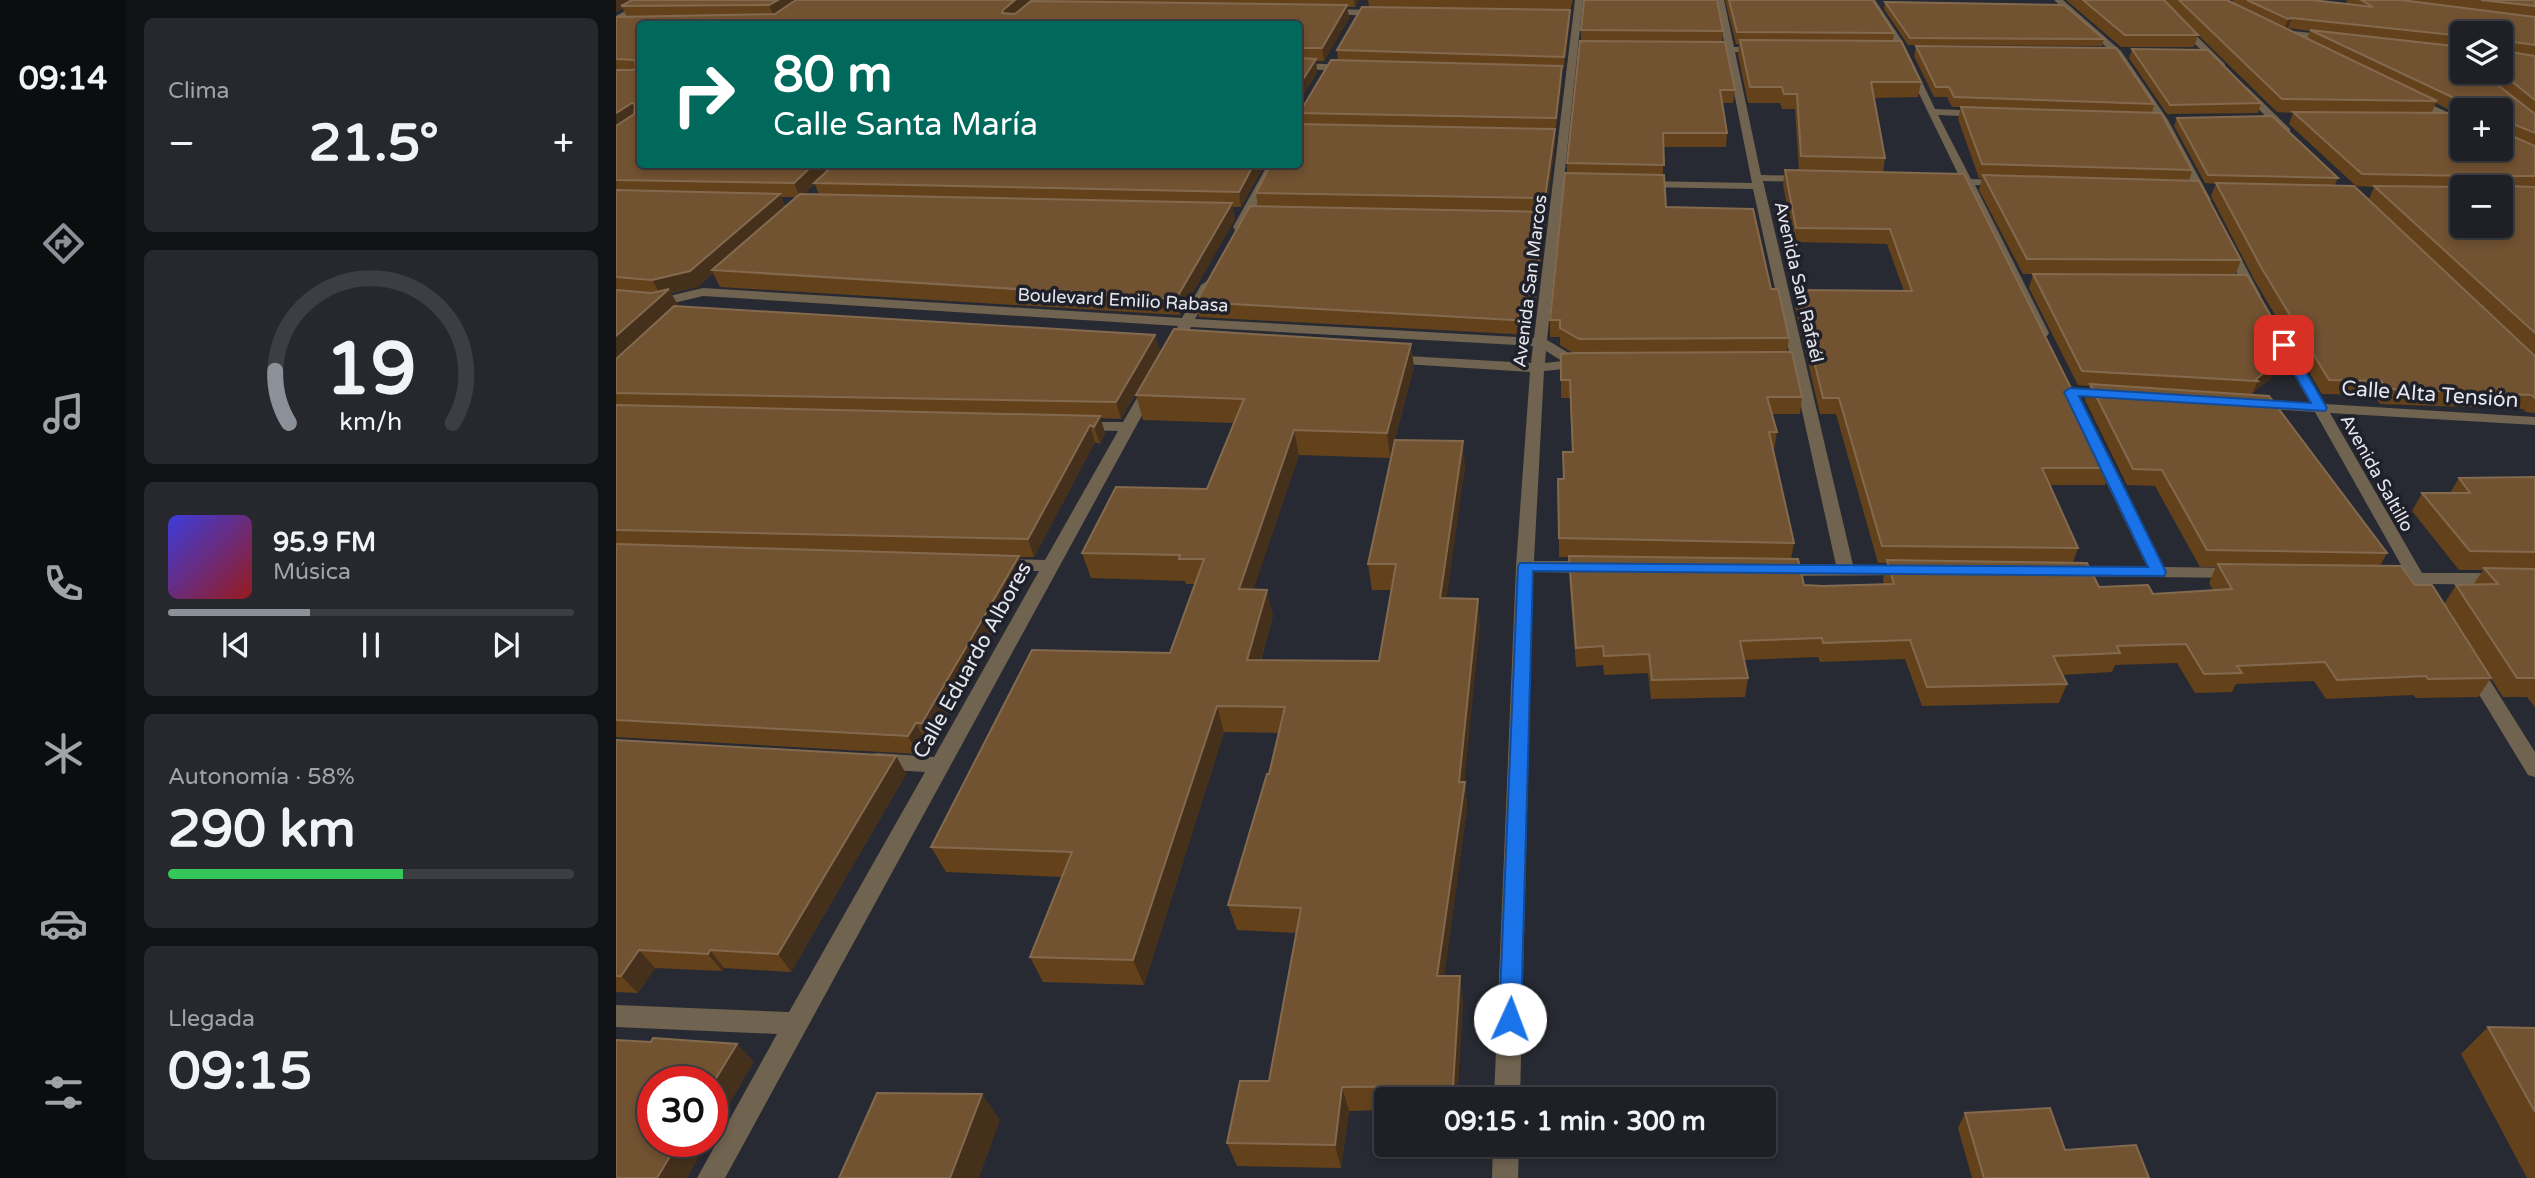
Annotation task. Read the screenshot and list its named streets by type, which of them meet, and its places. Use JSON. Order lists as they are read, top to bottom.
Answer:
{
  "streets": {
    "street": [
      "Avenida San Marcos",
      "Avenida San Rafaél",
      "Boulevard Emilio Rabasa",
      "Calle Alta Tensión",
      "Avenida Saltillo",
      "Calle Eduardo Albores"
    ]
  },
  "crossings": [
    ["Avenida San Marcos", "Boulevard Emilio Rabasa"],
    ["Boulevard Emilio Rabasa", "Calle Eduardo Albores"],
    ["Calle Alta Tensión", "Avenida Saltillo"]
  ],
  "page": {
    "tabs": "09:14",
    "tile": [
      "Clima",
      ["Autonomía · 58%", "290 km"],
      ["Llegada", "09:15"]
    ],
    "map_buttons": ["+", "−"],
    "turn": ["80 m", "Calle Santa María"],
    "heat": ["−", "21.5°", "+"],
    "song": ["95.9 FM", "Música"],
    "limit": "30",
    "trip": "09:15 · 1 min · 300 m",
    "gauge": ["19", "km/h"]
  }
}
